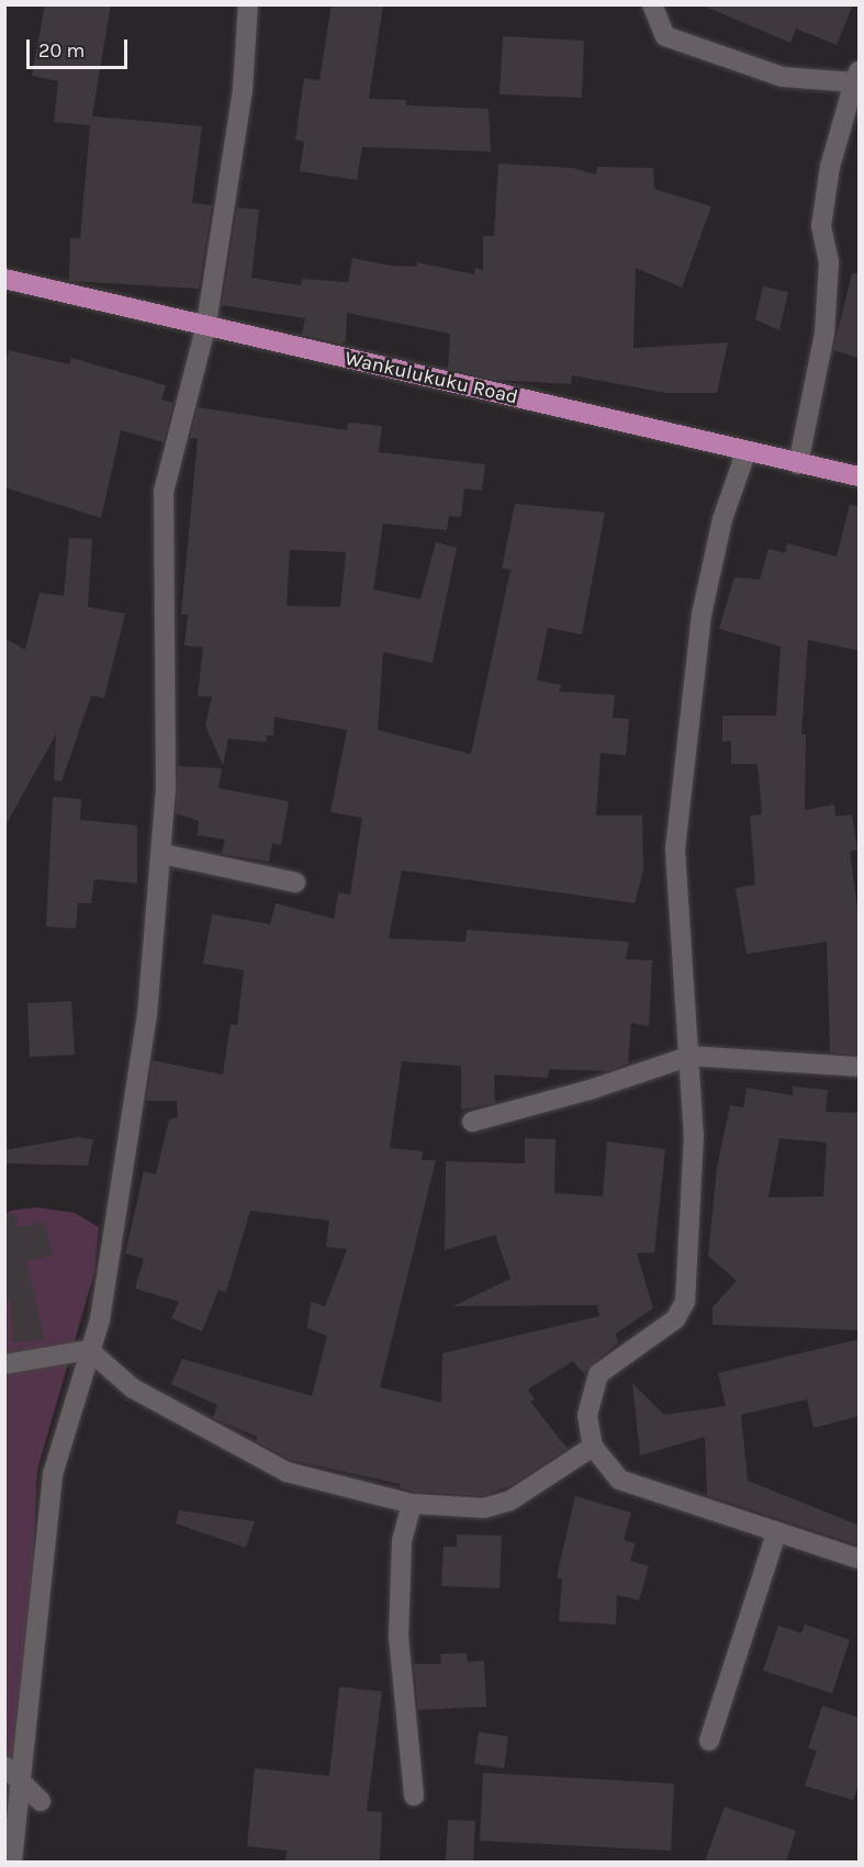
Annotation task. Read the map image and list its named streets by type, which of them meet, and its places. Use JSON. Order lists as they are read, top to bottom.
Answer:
{
  "streets": {
    "main road": ["Wankulukuku Road"]
  },
  "scale_bar": "20 m"
}
